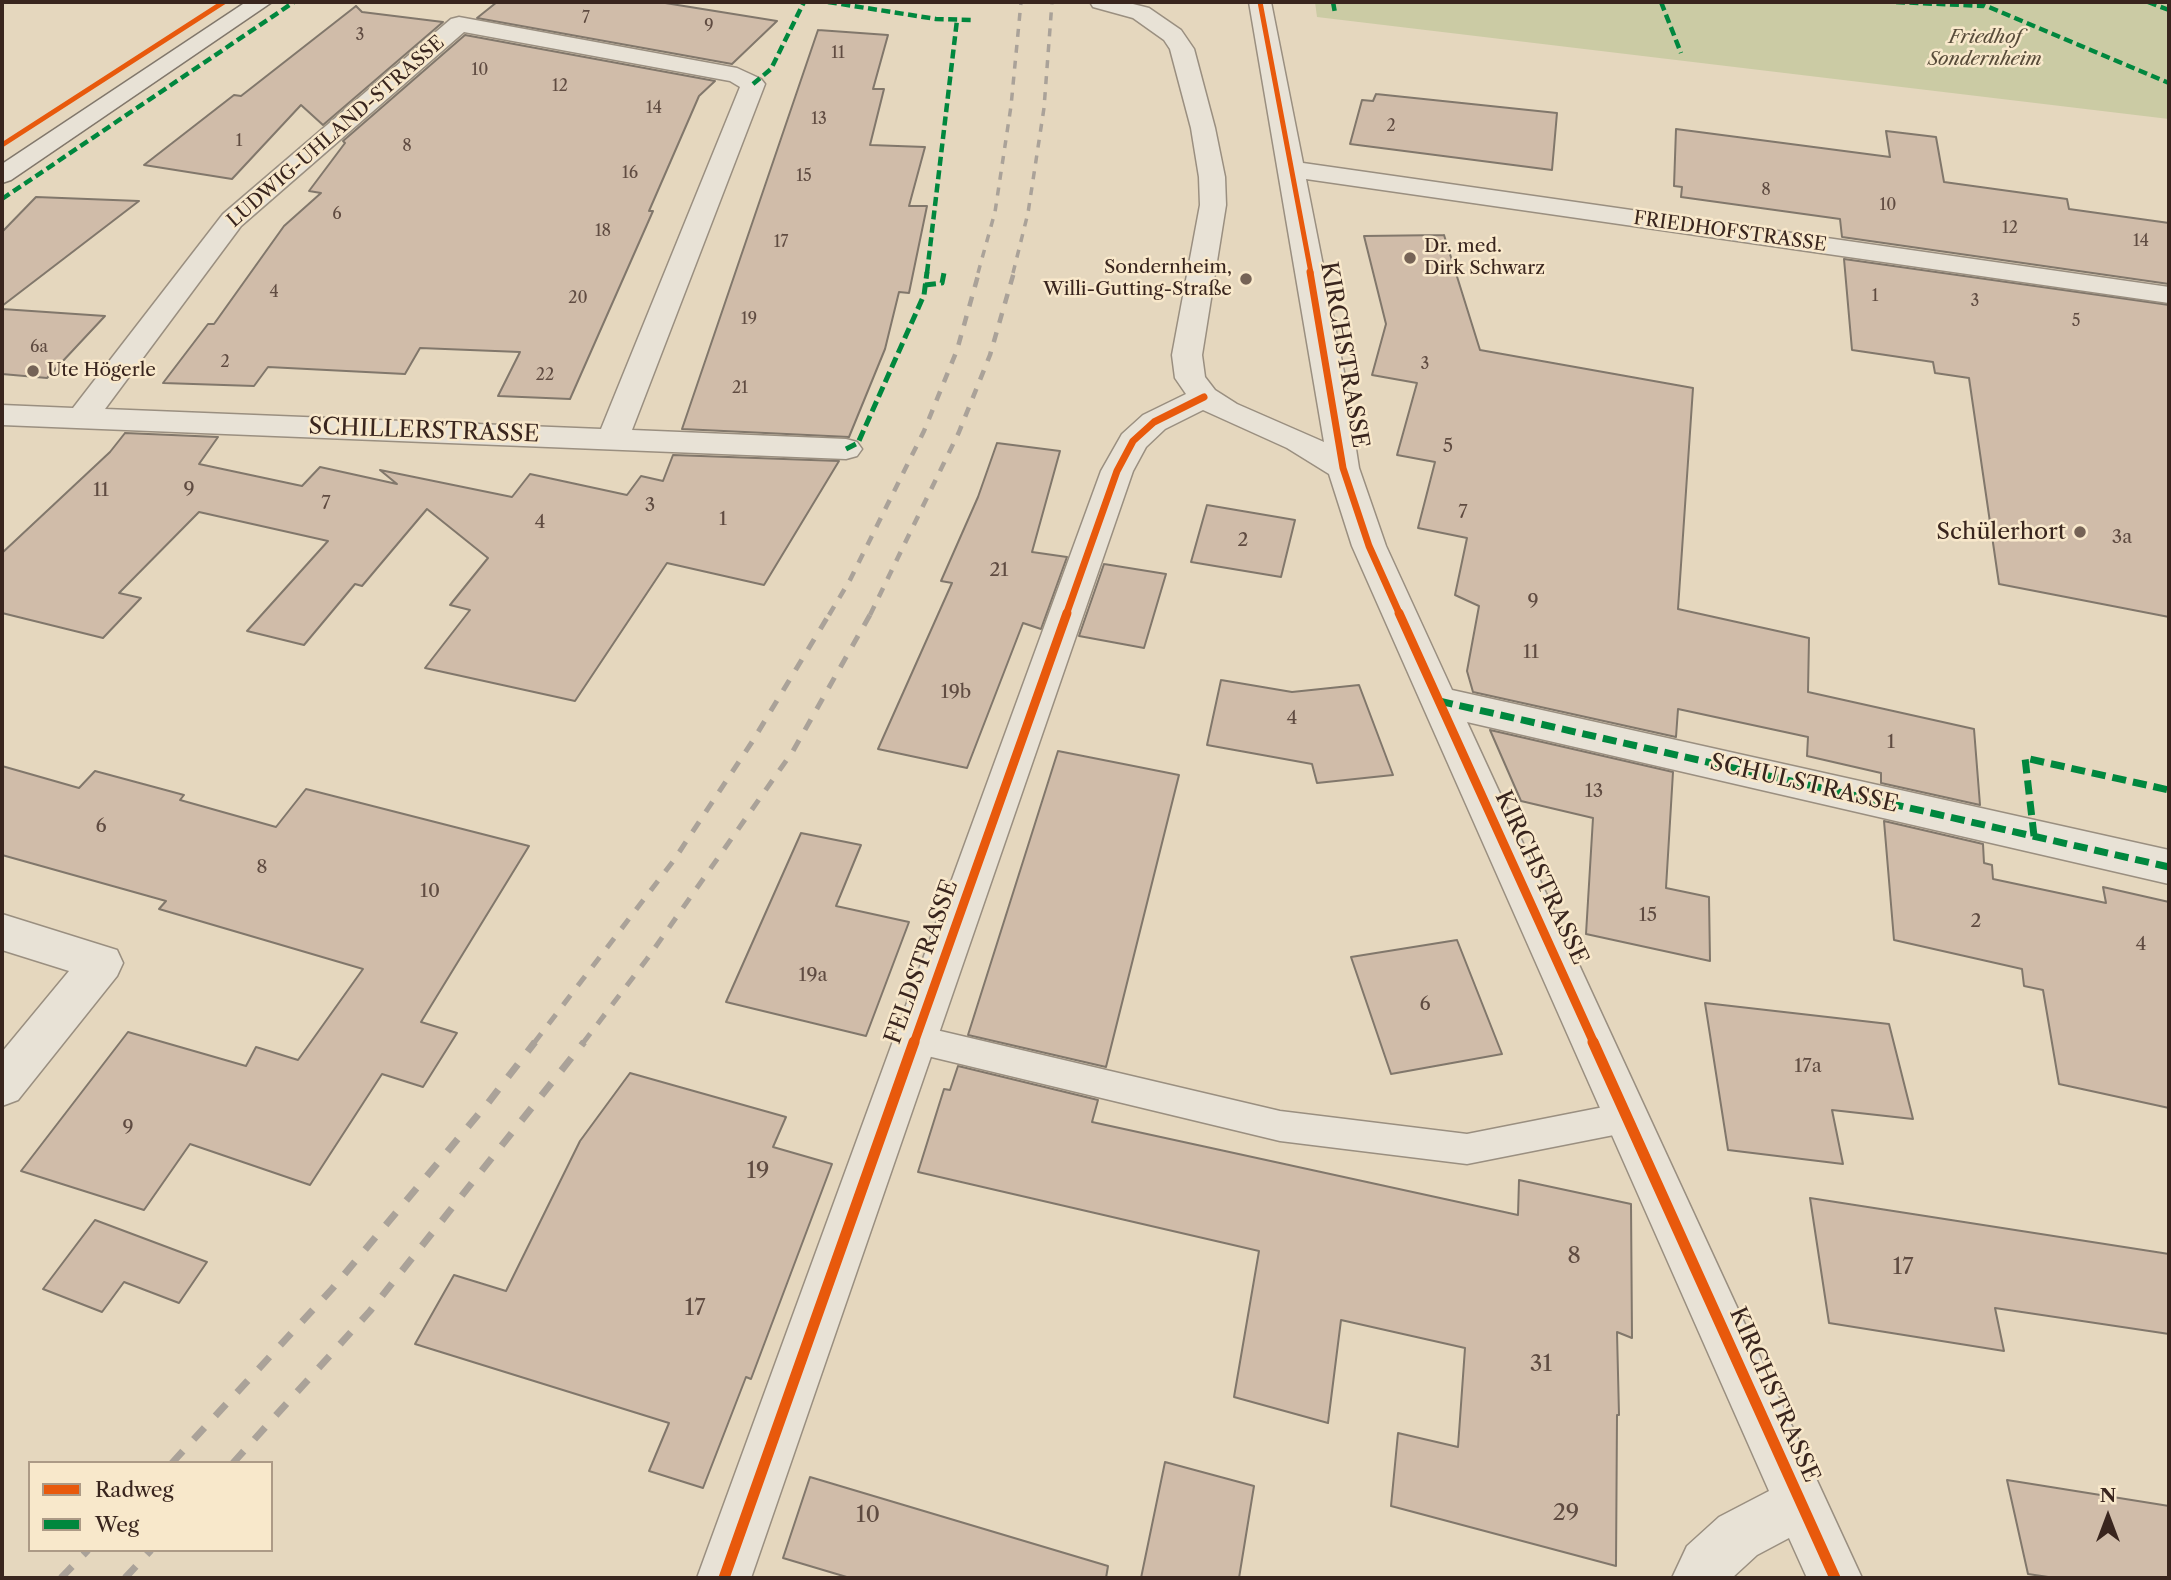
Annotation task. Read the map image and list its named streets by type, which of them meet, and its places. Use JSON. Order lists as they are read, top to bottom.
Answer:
{
  "streets": {
    "street": [
      "LUDWIG-UHLAND-STRASSE",
      "FRIEDHOFSTRASSE",
      "KIRCHSTRASSE",
      "SCHILLERSTRASSE",
      "SCHULSTRASSE",
      "FELDSTRASSE"
    ]
  },
  "crossings": [
    ["LUDWIG-UHLAND-STRASSE", "SCHILLERSTRASSE"],
    ["FRIEDHOFSTRASSE", "KIRCHSTRASSE"],
    ["KIRCHSTRASSE", "SCHULSTRASSE"]
  ],
  "parks": ["Friedhof Sondernheim"],
  "places": [
    "Dr. med. Dirk Schwarz",
    "Sondernheim, Willi-Gutting-Straße",
    "Ute Högerle",
    "Schülerhort"
  ],
  "house_numbers": [
    "7",
    "9",
    "3",
    "11",
    "10",
    "12",
    "14",
    "13",
    "2",
    "1",
    "8",
    "16",
    "15",
    "8",
    "10",
    "6",
    "12",
    "18",
    "14",
    "17",
    "4",
    "1",
    "20",
    "3",
    "19",
    "5",
    "6a",
    "2",
    "3",
    "22",
    "21",
    "5",
    "9",
    "11",
    "7",
    "3",
    "7",
    "1",
    "4",
    "3a",
    "2",
    "21",
    "9",
    "11",
    "19b",
    "4",
    "1",
    "13",
    "6",
    "8",
    "10",
    "15",
    "2",
    "4",
    "19a",
    "6",
    "17a",
    "9",
    "19",
    "8",
    "17",
    "17",
    "31",
    "29",
    "10"
  ],
  "legend": ["Radweg", "Weg"],
  "north": "top"
}
